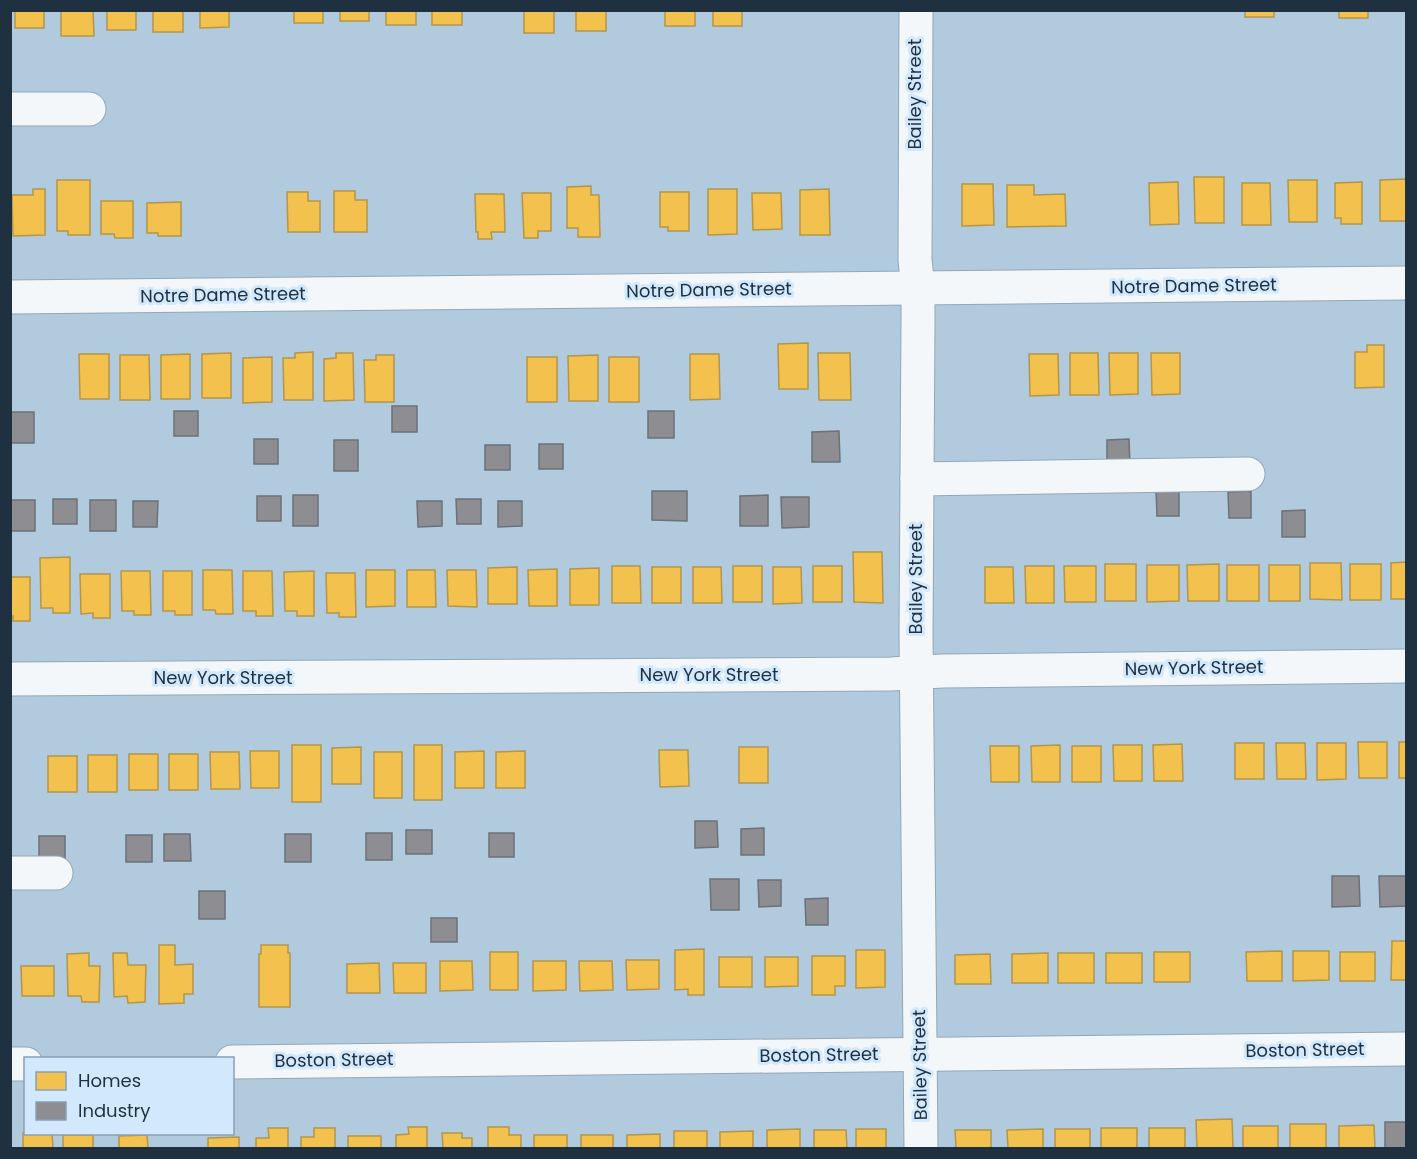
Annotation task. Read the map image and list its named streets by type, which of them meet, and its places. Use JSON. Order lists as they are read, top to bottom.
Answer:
{
  "streets": {
    "street": [
      "Bailey Street",
      "Notre Dame Street",
      "New York Street",
      "Boston Street"
    ]
  },
  "crossings": [
    ["Bailey Street", "Notre Dame Street"],
    ["Bailey Street", "New York Street"],
    ["Bailey Street", "Boston Street"]
  ],
  "legend": ["Homes", "Industry"]
}
